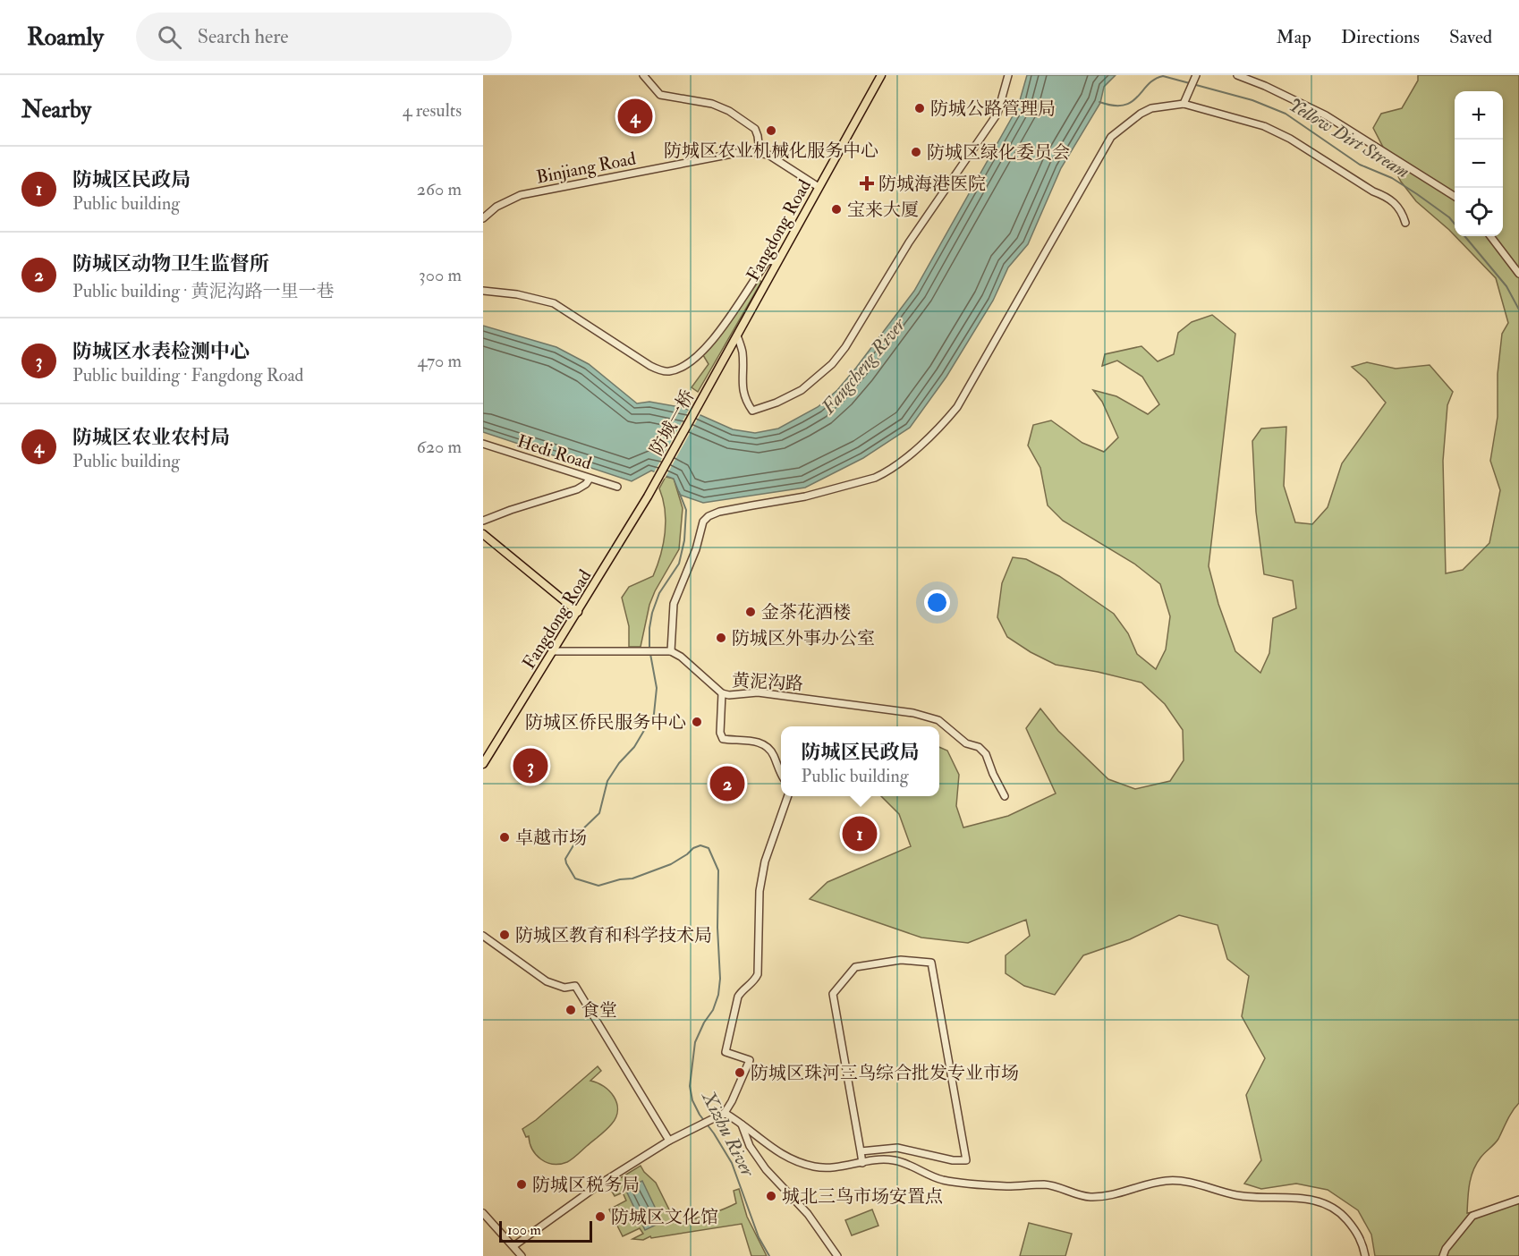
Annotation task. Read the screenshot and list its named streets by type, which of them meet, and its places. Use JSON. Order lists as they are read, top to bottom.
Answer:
{
  "streets": {
    "main road": ["Fangdong Road", "防城一桥"],
    "street": ["Binjiang Road", "Hedi Road", "黄泥沟路"]
  },
  "crossings": [
    ["Binjiang Road", "Fangdong Road"],
    ["Fangdong Road", "防城一桥"]
  ],
  "water": ["Yellow Dirt Stream", "Fangcheng River", "Xizhu River"],
  "places": {
    "other": [
      "防城公路管理局",
      "防城区农业机械化服务中心",
      "防城区绿化委员会",
      "宝来大厦",
      "金茶花酒楼",
      "防城区外事办公室",
      "防城区侨民服务中心",
      "卓越市场",
      "防城区教育和科学技术局",
      "食堂",
      "防城区珠河三鸟综合批发专业市场",
      "防城区税务局",
      "城北三鸟市场安置点",
      "防城区文化馆"
    ],
    "health": ["防城海港医院"]
  },
  "scale_bar": "100 m",
  "page": {
    "header": "Roamly",
    "search": "Search here",
    "nav": ["Map", "Directions", "Saved"],
    "heading": ["Nearby", "4 results"],
    "map_buttons": ["+", "−"],
    "pins": [
      "4",
      "3",
      "2",
      "1"
    ],
    "list": [
      {
        "mark": "1",
        "name": "防城区民政局",
        "note": "Public building",
        "value": "260 m"
      },
      {
        "mark": "2",
        "name": "防城区动物卫生监督所",
        "note": "Public building · 黄泥沟路一里一巷",
        "value": "300 m"
      },
      {
        "mark": "3",
        "name": "防城区水表检测中心",
        "note": "Public building · Fangdong Road",
        "value": "470 m"
      },
      {
        "mark": "4",
        "name": "防城区农业农村局",
        "note": "Public building",
        "value": "620 m"
      }
    ],
    "popup": ["防城区民政局", "Public building"],
    "scale": "100 m"
  }
}
